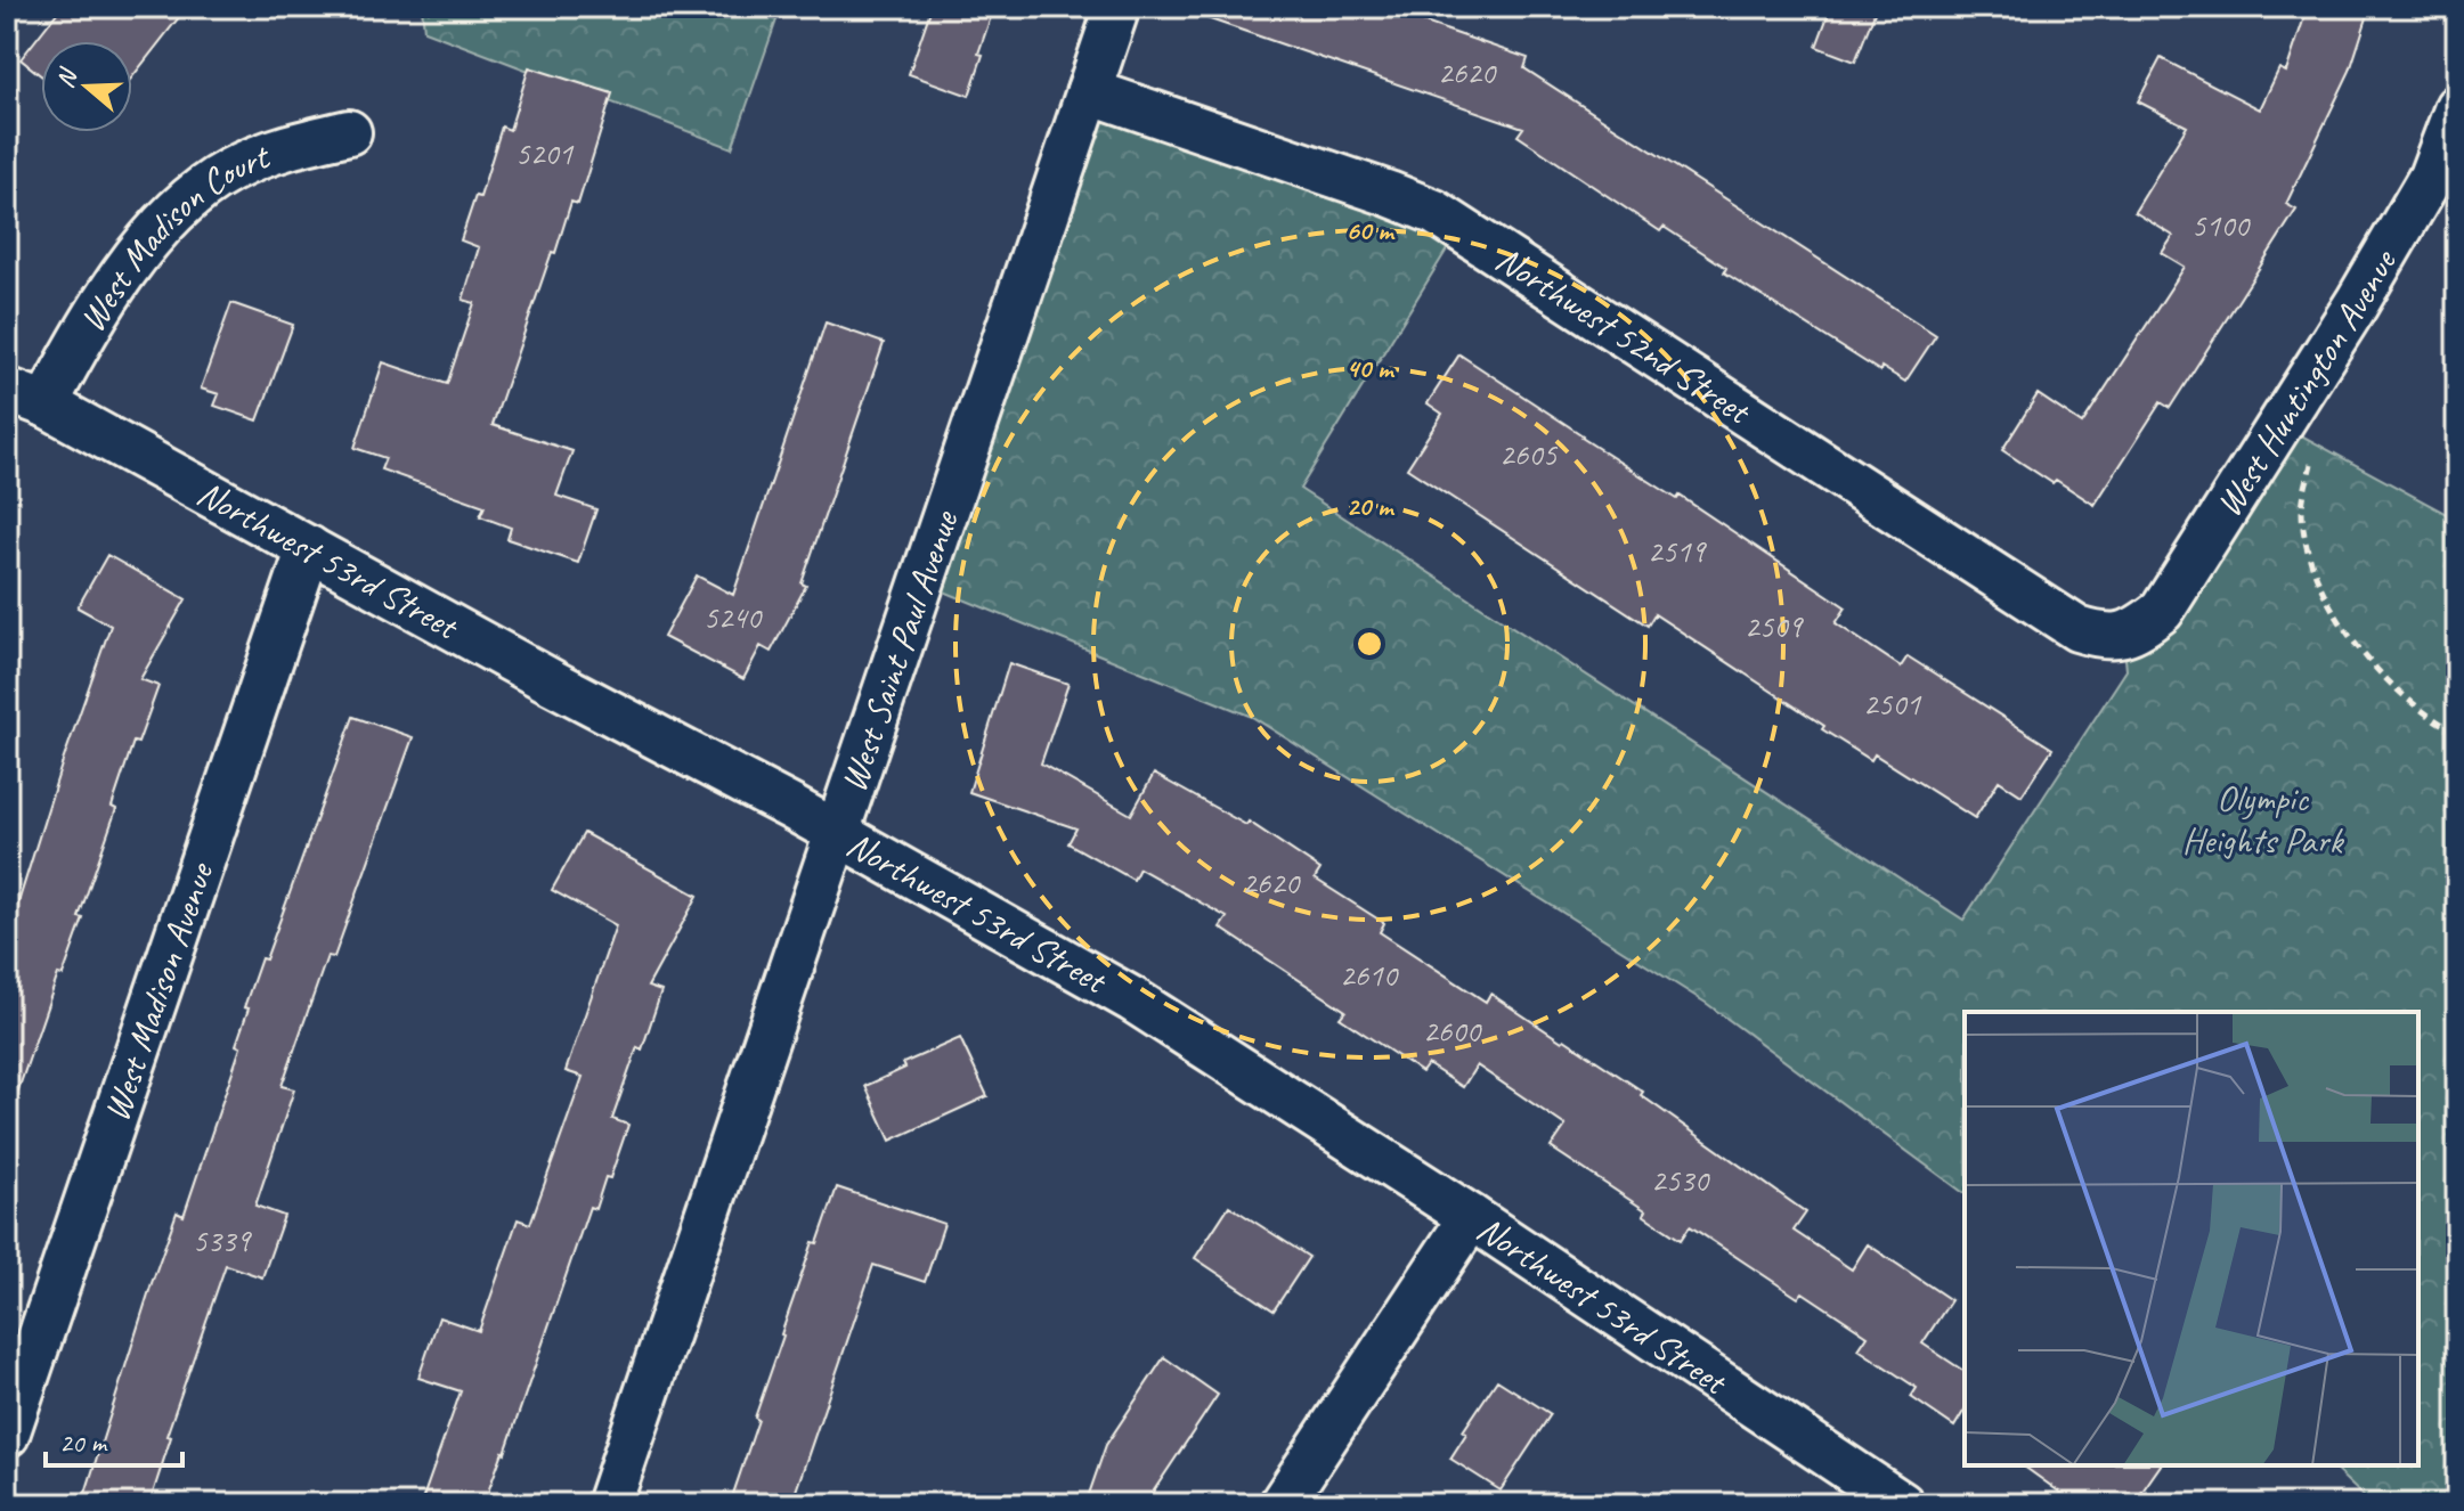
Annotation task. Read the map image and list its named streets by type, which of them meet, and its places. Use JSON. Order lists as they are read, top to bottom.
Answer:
{
  "streets": {
    "street": [
      "West Madison Court",
      "Northwest 52nd Street",
      "West Huntington Avenue",
      "Northwest 53rd Street",
      "West Saint Paul Avenue",
      "West Madison Avenue"
    ]
  },
  "crossings": [
    ["West Madison Court", "Northwest 53rd Street"],
    ["Northwest 52nd Street", "West Huntington Avenue"],
    ["Northwest 52nd Street", "West Saint Paul Avenue"],
    ["Northwest 53rd Street", "West Saint Paul Avenue"],
    ["Northwest 53rd Street", "West Madison Avenue"]
  ],
  "parks": ["Olympic Heights Park"],
  "house_numbers": [
    "2620",
    "5201",
    "5100",
    "2605",
    "2519",
    "5240",
    "2509",
    "2501",
    "2620",
    "2610",
    "2600",
    "2530",
    "5339"
  ],
  "scale_bar": "20 m",
  "north": "left",
  "rings": ["60 m", "40 m", "20 m"]
}
